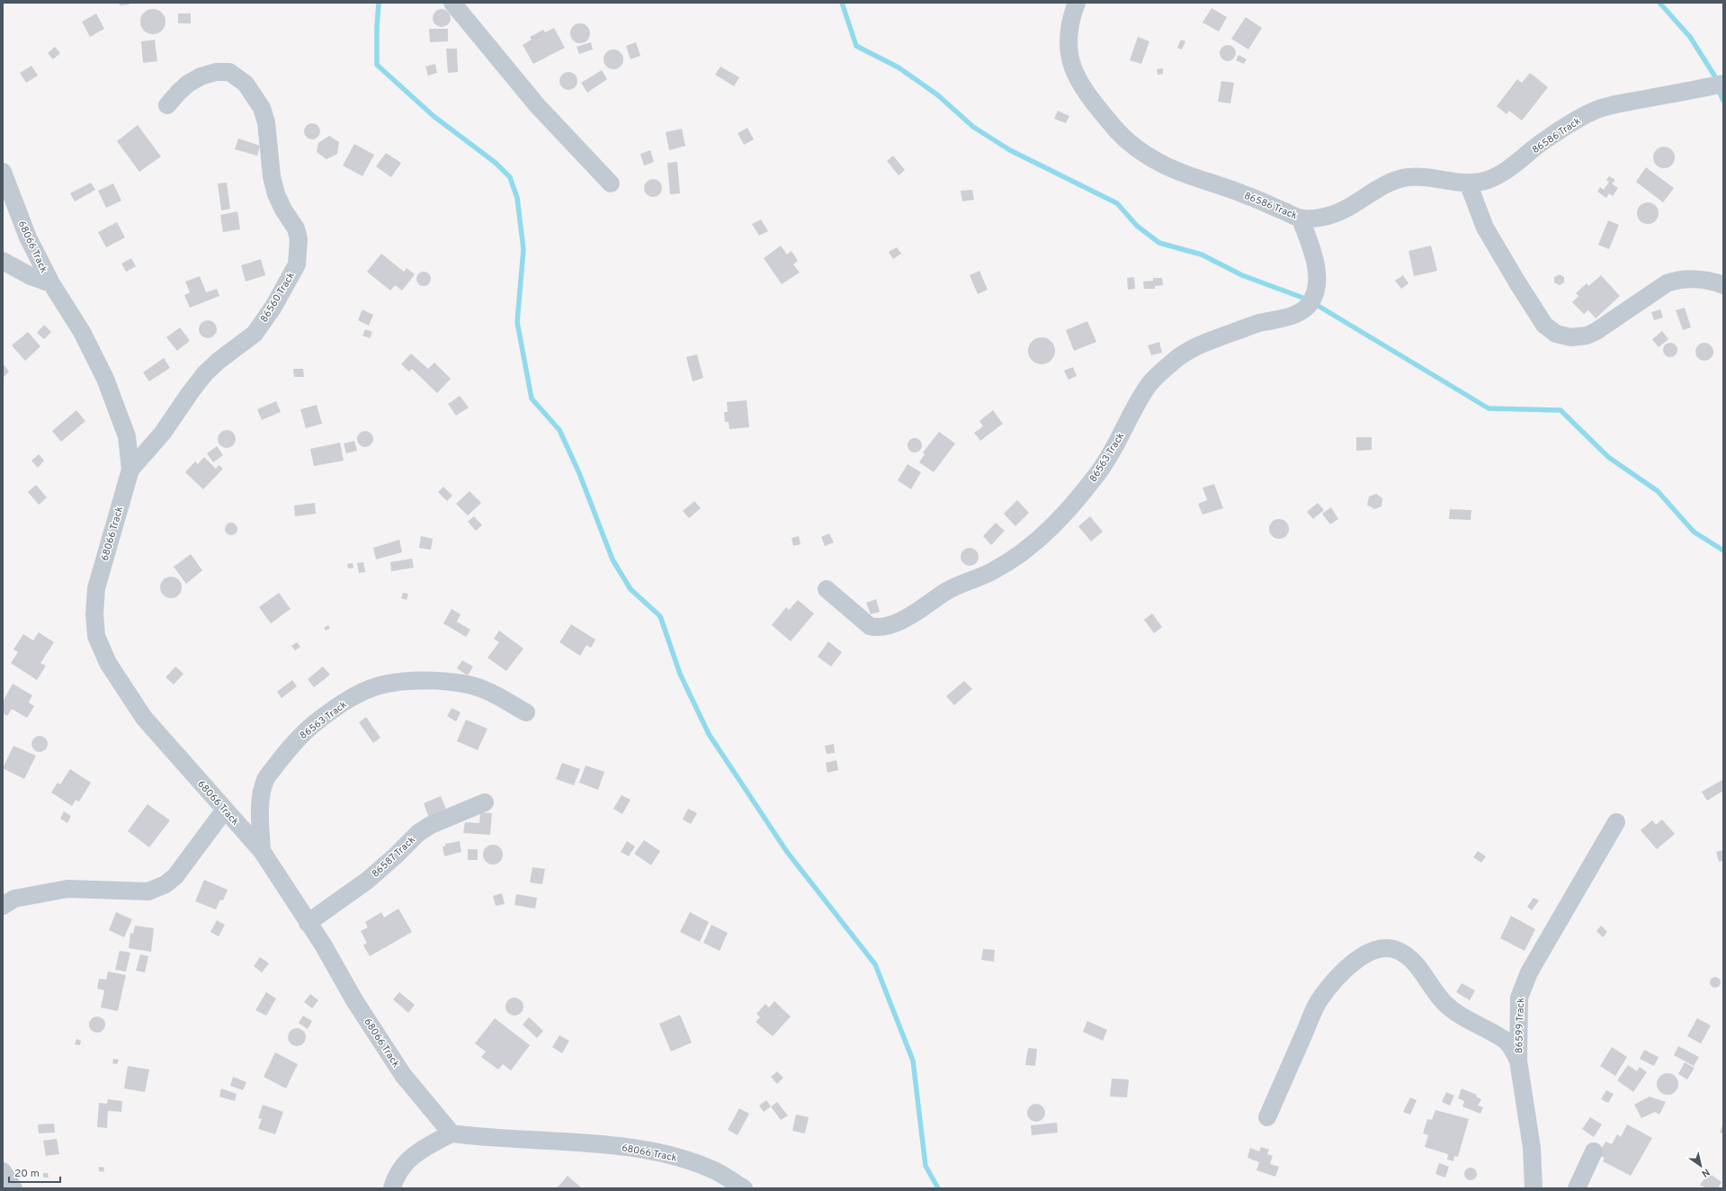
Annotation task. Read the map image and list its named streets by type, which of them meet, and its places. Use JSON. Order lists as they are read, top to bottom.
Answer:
{
  "streets": {
    "street": [
      "86586 Track",
      "68066 Track",
      "86560 Track",
      "86563 Track",
      "86587 Track",
      "86599 Track"
    ]
  },
  "crossings": [
    ["86586 Track", "86563 Track"],
    ["68066 Track", "86560 Track"],
    ["68066 Track", "86563 Track"],
    ["68066 Track", "86587 Track"]
  ],
  "scale_bar": "20 m",
  "north": "bottom right"
}
